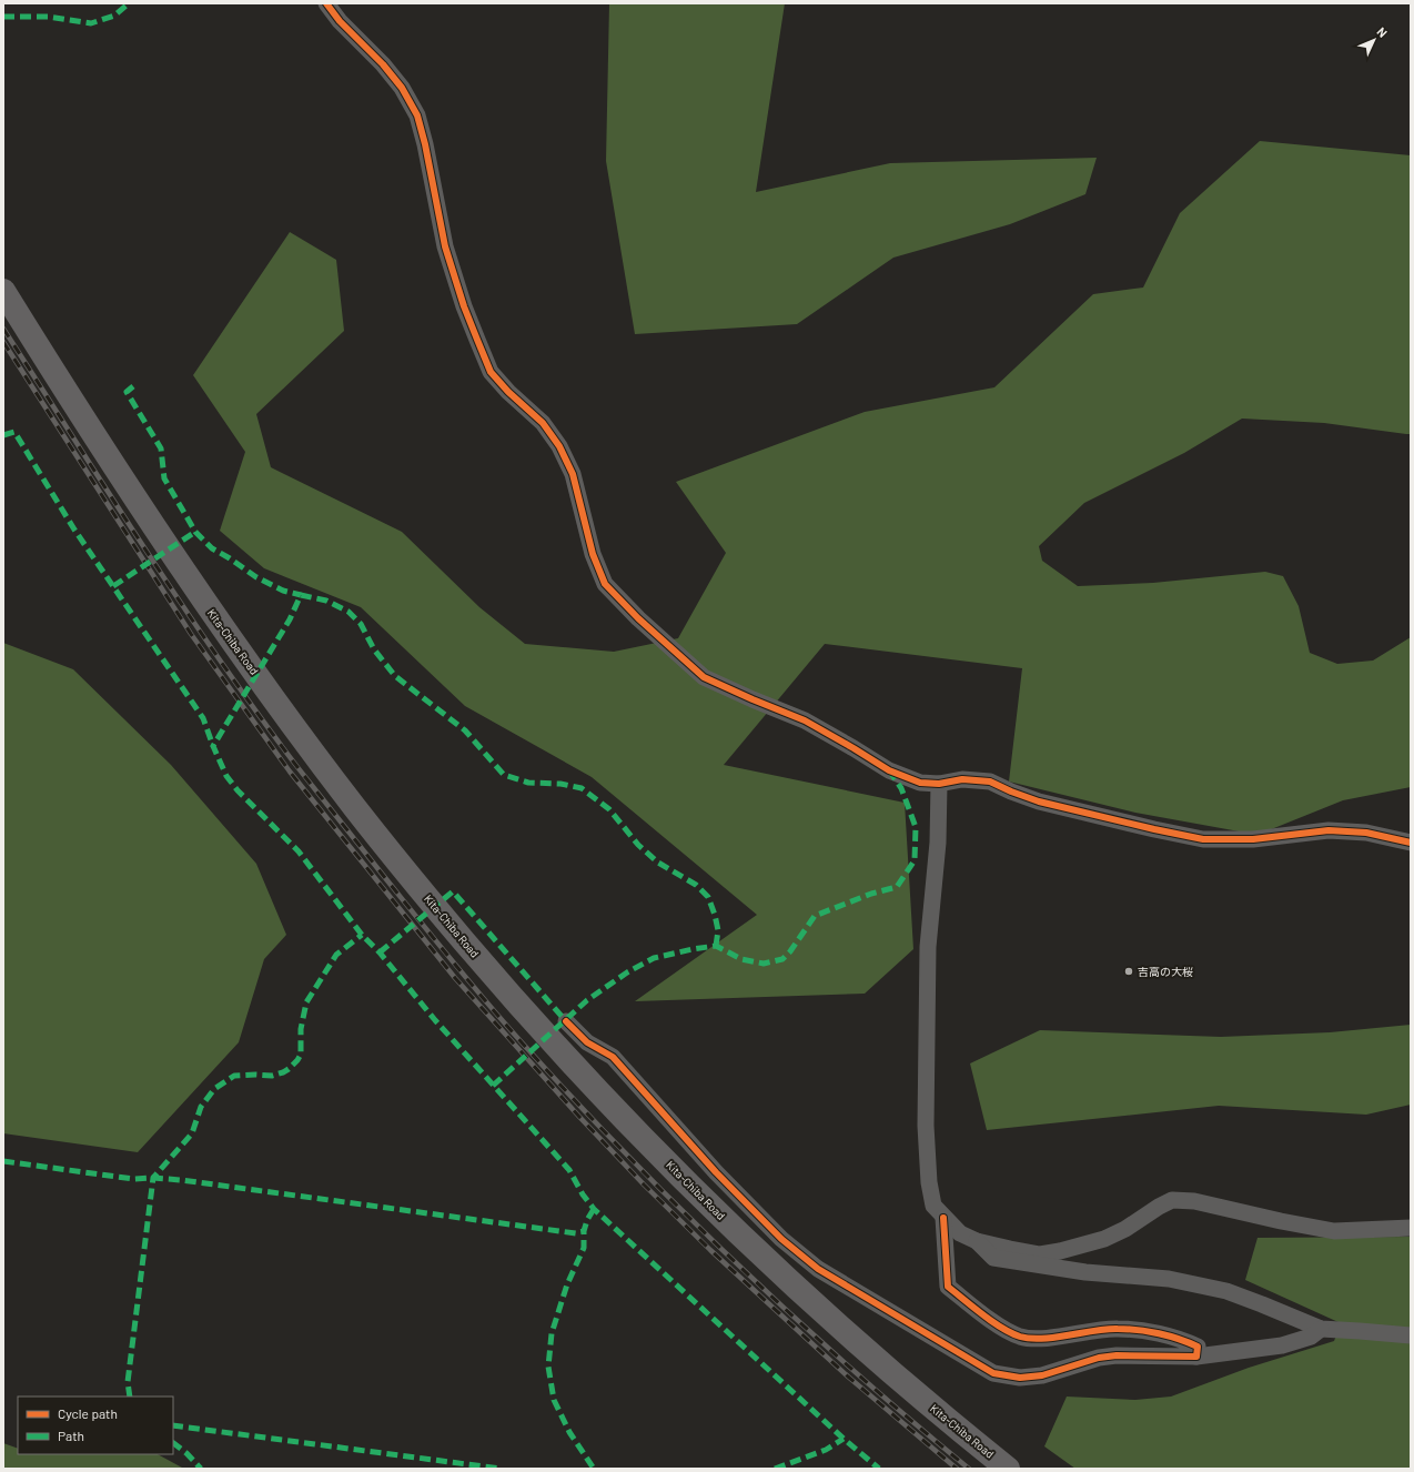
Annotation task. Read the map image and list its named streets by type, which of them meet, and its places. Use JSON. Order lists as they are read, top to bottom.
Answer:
{
  "streets": {
    "highway": ["Kita-Chiba Road"]
  },
  "places": ["吉高の大桜"],
  "legend": ["Cycle path", "Path"],
  "north": "top right"
}
